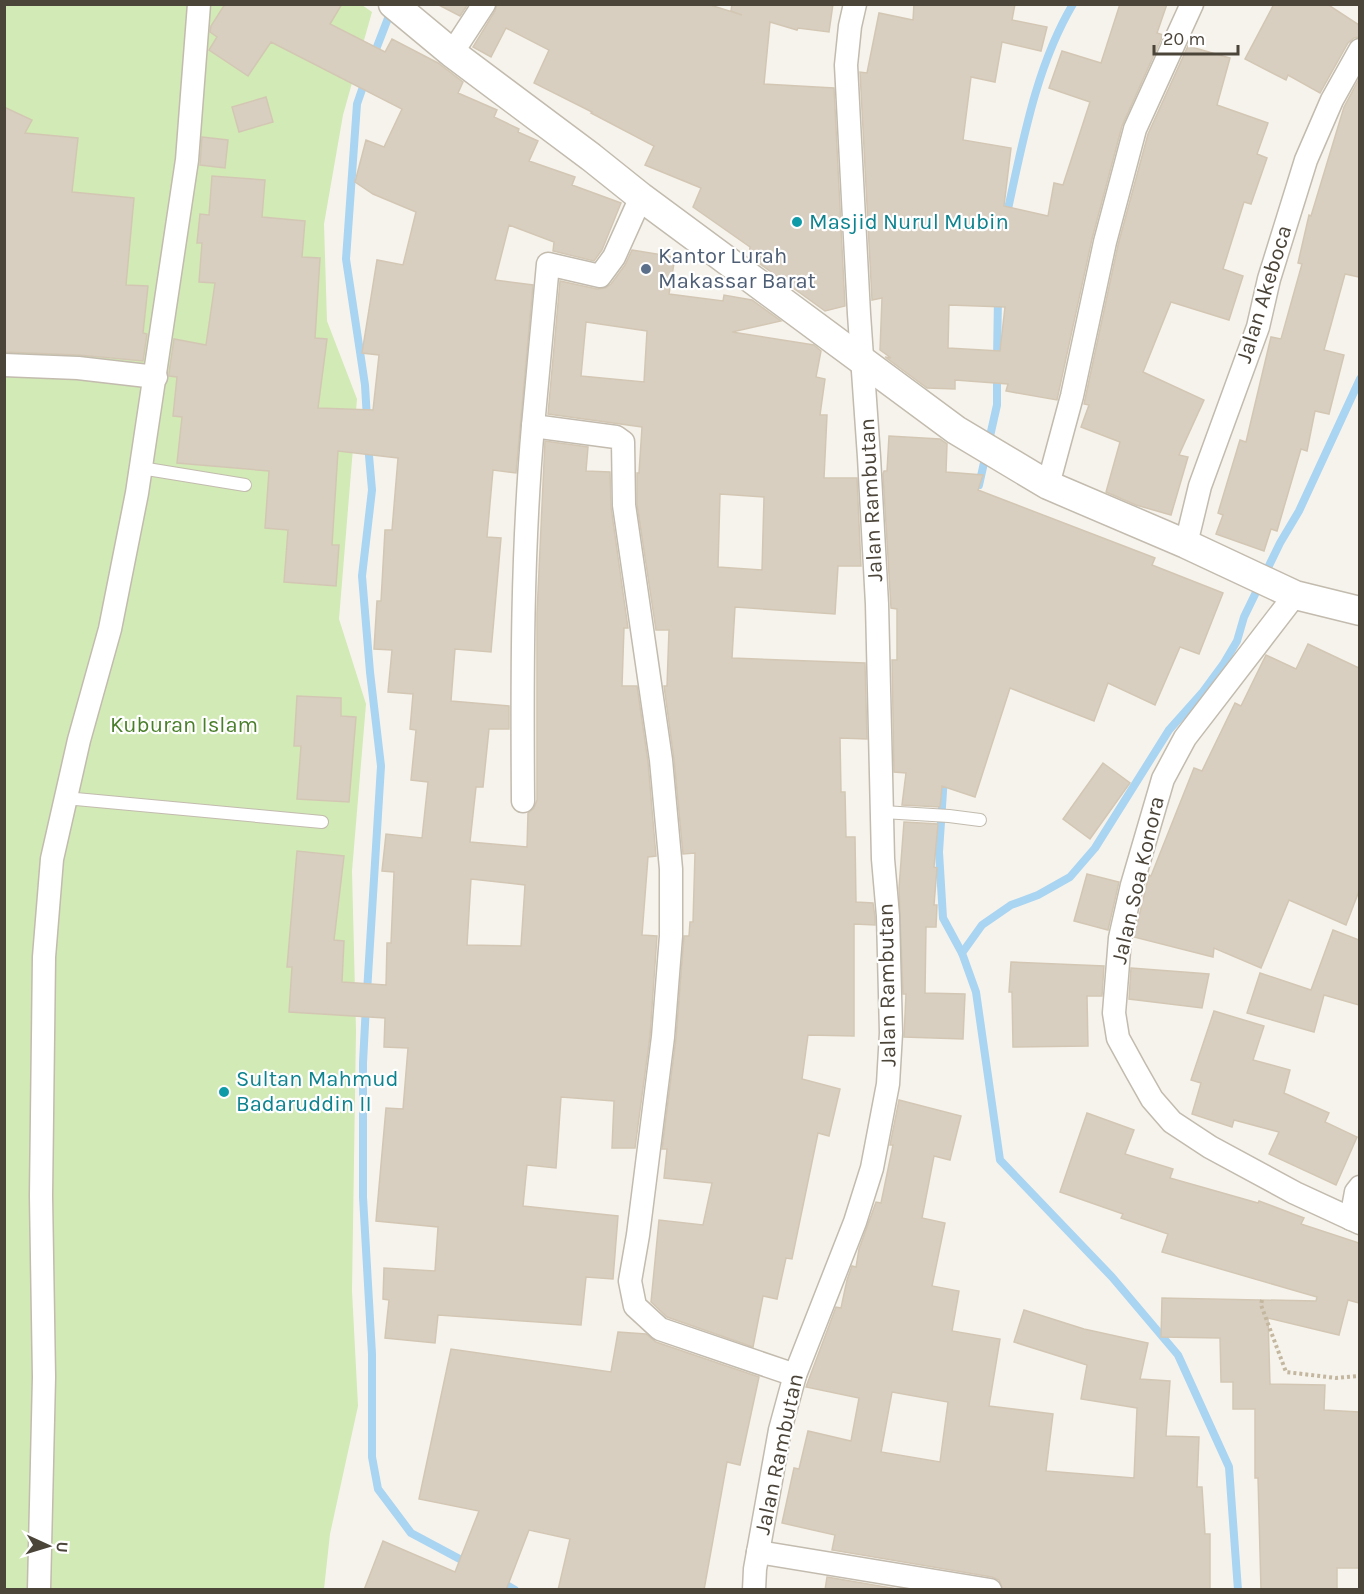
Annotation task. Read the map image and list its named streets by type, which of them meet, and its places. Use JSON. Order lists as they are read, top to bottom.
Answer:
{
  "streets": {
    "street": ["Jalan Akeboca", "Jalan Rambutan", "Jalan Soa Konora"]
  },
  "parks": ["Kuburan Islam"],
  "places": ["Masjid Nurul Mubin", "Kantor Lurah Makassar Barat", "Sultan Mahmud Badaruddin II"],
  "scale_bar": "20 m",
  "north": "right"
}
